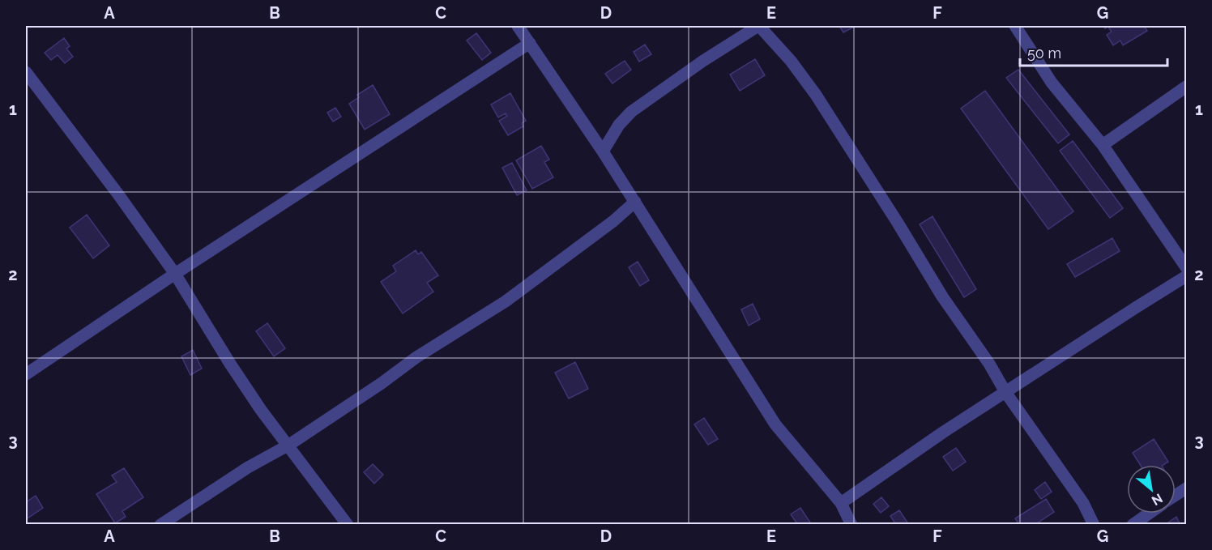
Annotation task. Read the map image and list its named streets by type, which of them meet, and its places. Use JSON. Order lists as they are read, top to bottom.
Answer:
{
  "scale_bar": "50 m",
  "north": "bottom right",
  "grid": {
    "columns": [
      "A",
      "B",
      "C",
      "D",
      "E",
      "F",
      "G"
    ],
    "rows": ["1", "2", "3"]
  }
}
